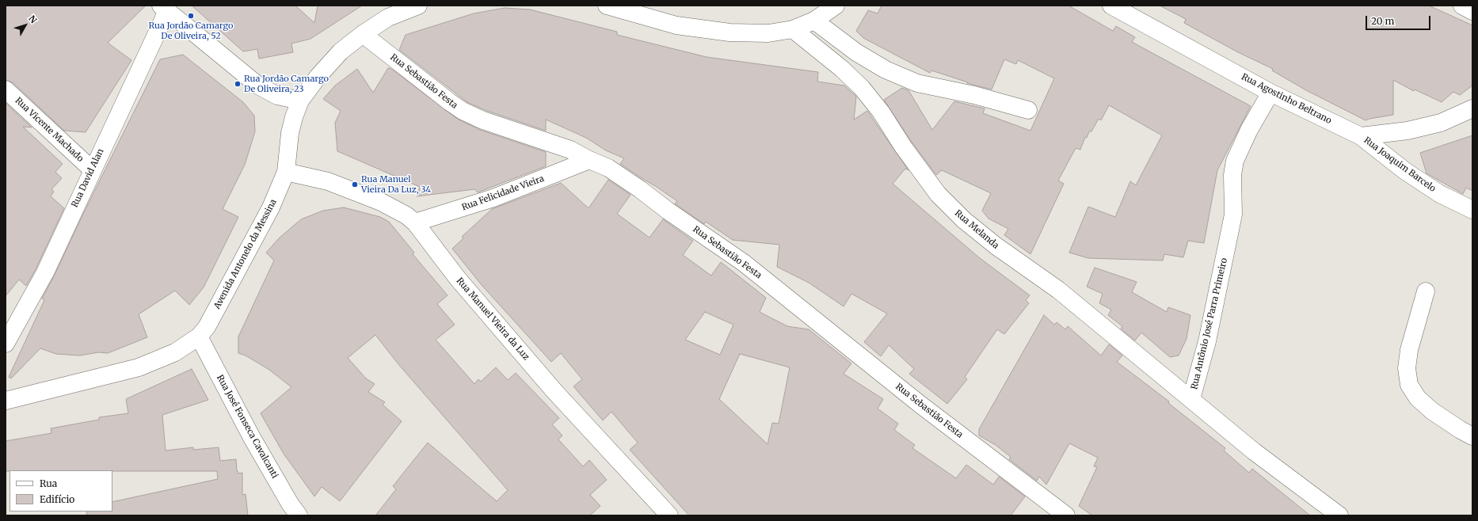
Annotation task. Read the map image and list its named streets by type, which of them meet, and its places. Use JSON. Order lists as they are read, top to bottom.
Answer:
{
  "streets": {
    "street": [
      "Rua Sebastião Festa",
      "Rua Agostinho Beltrano",
      "Rua Vicente Machado",
      "Rua Joaquim Barcelo",
      "Rua David Alan",
      "Rua Felicidade Vieira",
      "Rua Melanda",
      "Avenida Antonelo da Messina",
      "Rua Manuel Vieira da Luz",
      "Rua Antônio José Parra Primeiro",
      "Rua José Fonseca Cavalcanti"
    ]
  },
  "crossings": [
    ["Rua Sebastião Festa", "Rua Felicidade Vieira"],
    ["Rua Sebastião Festa", "Avenida Antonelo da Messina"],
    ["Rua Agostinho Beltrano", "Rua Joaquim Barcelo"],
    ["Rua Agostinho Beltrano", "Rua Antônio José Parra Primeiro"],
    ["Rua Vicente Machado", "Rua David Alan"],
    ["Rua Felicidade Vieira", "Rua Manuel Vieira da Luz"],
    ["Rua Melanda", "Rua Antônio José Parra Primeiro"],
    ["Avenida Antonelo da Messina", "Rua Manuel Vieira da Luz"],
    ["Avenida Antonelo da Messina", "Rua José Fonseca Cavalcanti"]
  ],
  "places": ["Rua Jordão Camargo De Oliveira, 52", "Rua Jordão Camargo De Oliveira, 23", "Rua Manuel Vieira Da Luz, 34"],
  "legend": ["Rua", "Edifício"],
  "scale_bar": "20 m",
  "north": "top right"
}
